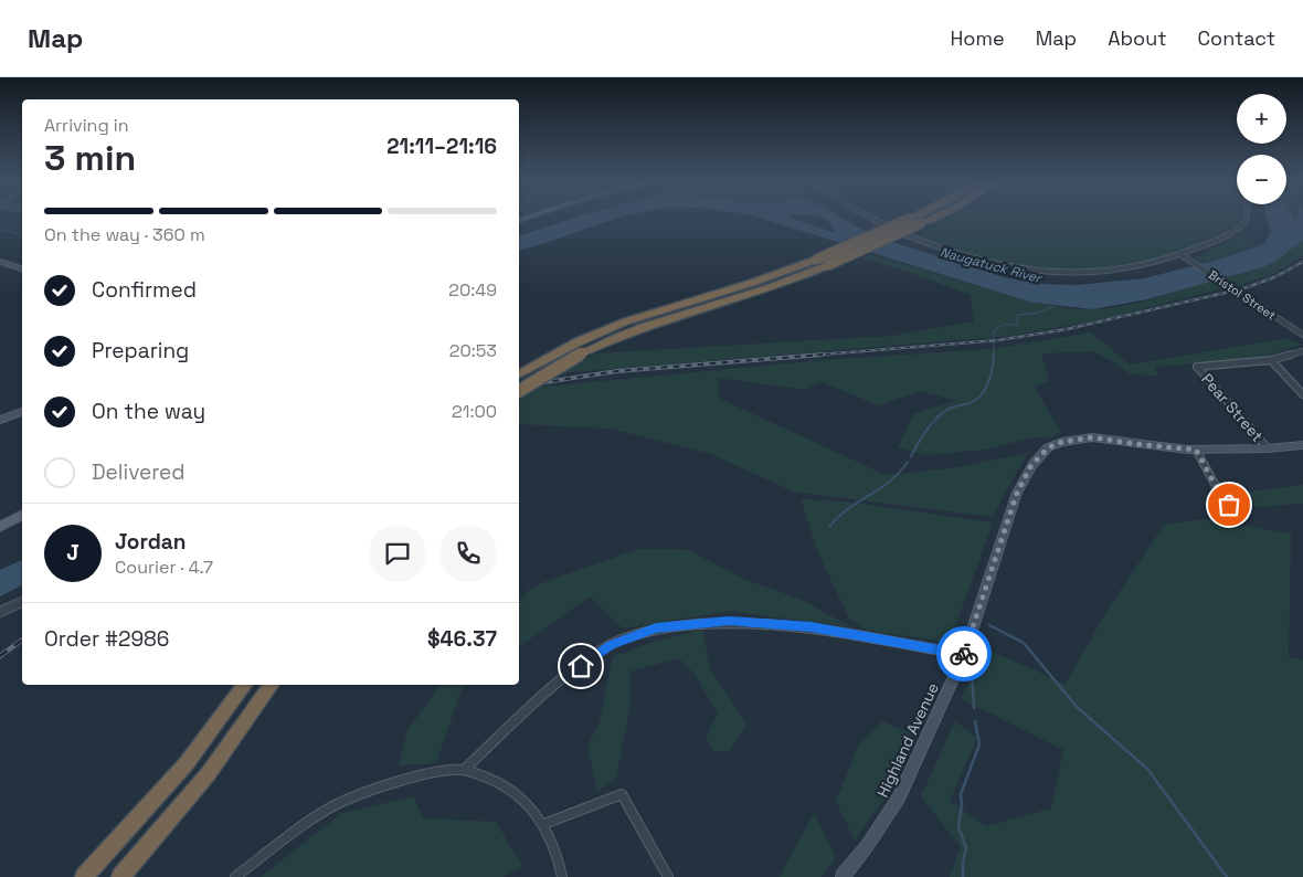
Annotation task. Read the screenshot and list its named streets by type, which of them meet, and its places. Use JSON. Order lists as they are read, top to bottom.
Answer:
{
  "streets": {
    "main road": ["Highland Avenue"],
    "street": ["Bristol Street", "Pear Street"]
  },
  "crossings": [
    ["Pear Street", "Highland Avenue"]
  ],
  "water": ["Naugatuck River"],
  "page": {
    "header": "Map",
    "nav": [
      "Home",
      "Map",
      "About",
      "Contact"
    ],
    "map_buttons": ["+", "−"],
    "heading": ["3 min", "Arriving in", "21:11–21:16"],
    "panel": [
      "Jordan",
      "Courier · 4.7",
      "Order #2986",
      "$46.37"
    ],
    "bar": "On the way · 360 m",
    "list": [
      ["Confirmed", "20:49"],
      ["Preparing", "20:53"],
      ["On the way", "21:00"],
      "Delivered"
    ],
    "round": "J"
  }
}
